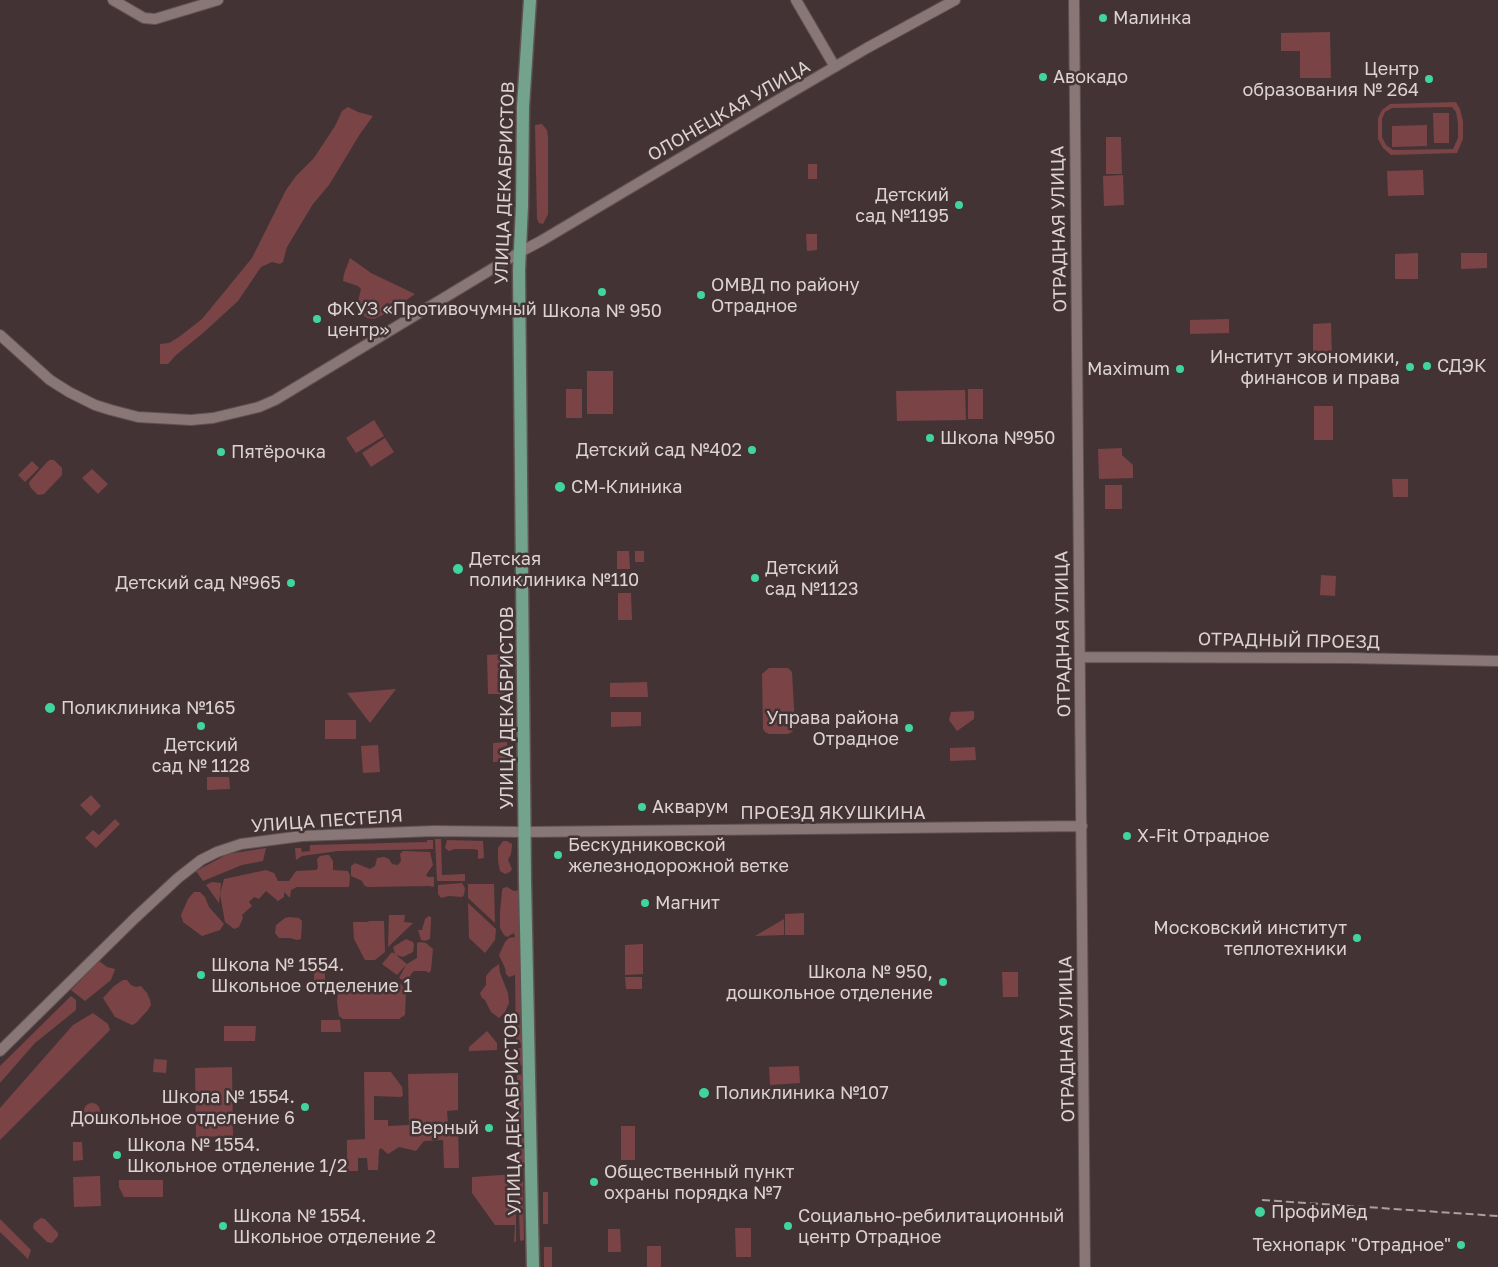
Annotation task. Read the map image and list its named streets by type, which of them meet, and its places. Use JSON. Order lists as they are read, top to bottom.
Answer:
{
  "streets": {
    "main road": ["УЛИЦА ДЕКАБРИСТОВ"],
    "street": [
      "ОЛОНЕЦКАЯ УЛИЦА",
      "ОТРАДНАЯ УЛИЦА",
      "ОТРАДНЫЙ ПРОЕЗД",
      "ПРОЕЗД ЯКУШКИНА",
      "УЛИЦА ПЕСТЕЛЯ"
    ]
  },
  "crossings": [
    ["ОЛОНЕЦКАЯ УЛИЦА", "УЛИЦА ДЕКАБРИСТОВ"],
    ["УЛИЦА ДЕКАБРИСТОВ", "ПРОЕЗД ЯКУШКИНА"],
    ["УЛИЦА ДЕКАБРИСТОВ", "УЛИЦА ПЕСТЕЛЯ"],
    ["ОТРАДНАЯ УЛИЦА", "ОТРАДНЫЙ ПРОЕЗД"],
    ["ОТРАДНАЯ УЛИЦА", "ПРОЕЗД ЯКУШКИНА"],
    ["ПРОЕЗД ЯКУШКИНА", "УЛИЦА ПЕСТЕЛЯ"]
  ],
  "places": [
    "Малинка",
    "Авокадо",
    "Центр образования № 264",
    "Детский сад №1195",
    "Школа № 950",
    "ОМВД по району Отрадное",
    "ФКУЗ «Противочумный центр»",
    "СДЭК",
    "Институт экономики, финансов и права",
    "Maximum",
    "Школа №950",
    "Детский сад №402",
    "Пятёрочка",
    "СМ-Клиника",
    "Детская поликлиника №110",
    "Детский сад №1123",
    "Детский сад №965",
    "Поликлиника №165",
    "Детский сад № 1128",
    "Управа района Отрадное",
    "Акварум",
    "X-Fit Отрадное",
    "Бескудниковской железнодорожной ветке",
    "Магнит",
    "Московский институт теплотехники",
    "Школа № 1554. Школьное отделение 1",
    "Школа № 950, дошкольное отделение",
    "Поликлиника №107",
    "Школа № 1554. Дошкольное отделение 6",
    "Верный",
    "Школа № 1554. Школьное отделение 1/2",
    "Общественный пункт охраны порядка №7",
    "ПрофиМед",
    "Школа № 1554. Школьное отделение 2",
    "Социально-ребилитационный центр Отрадное",
    "Технопарк \"Отрадное\""
  ]
}
